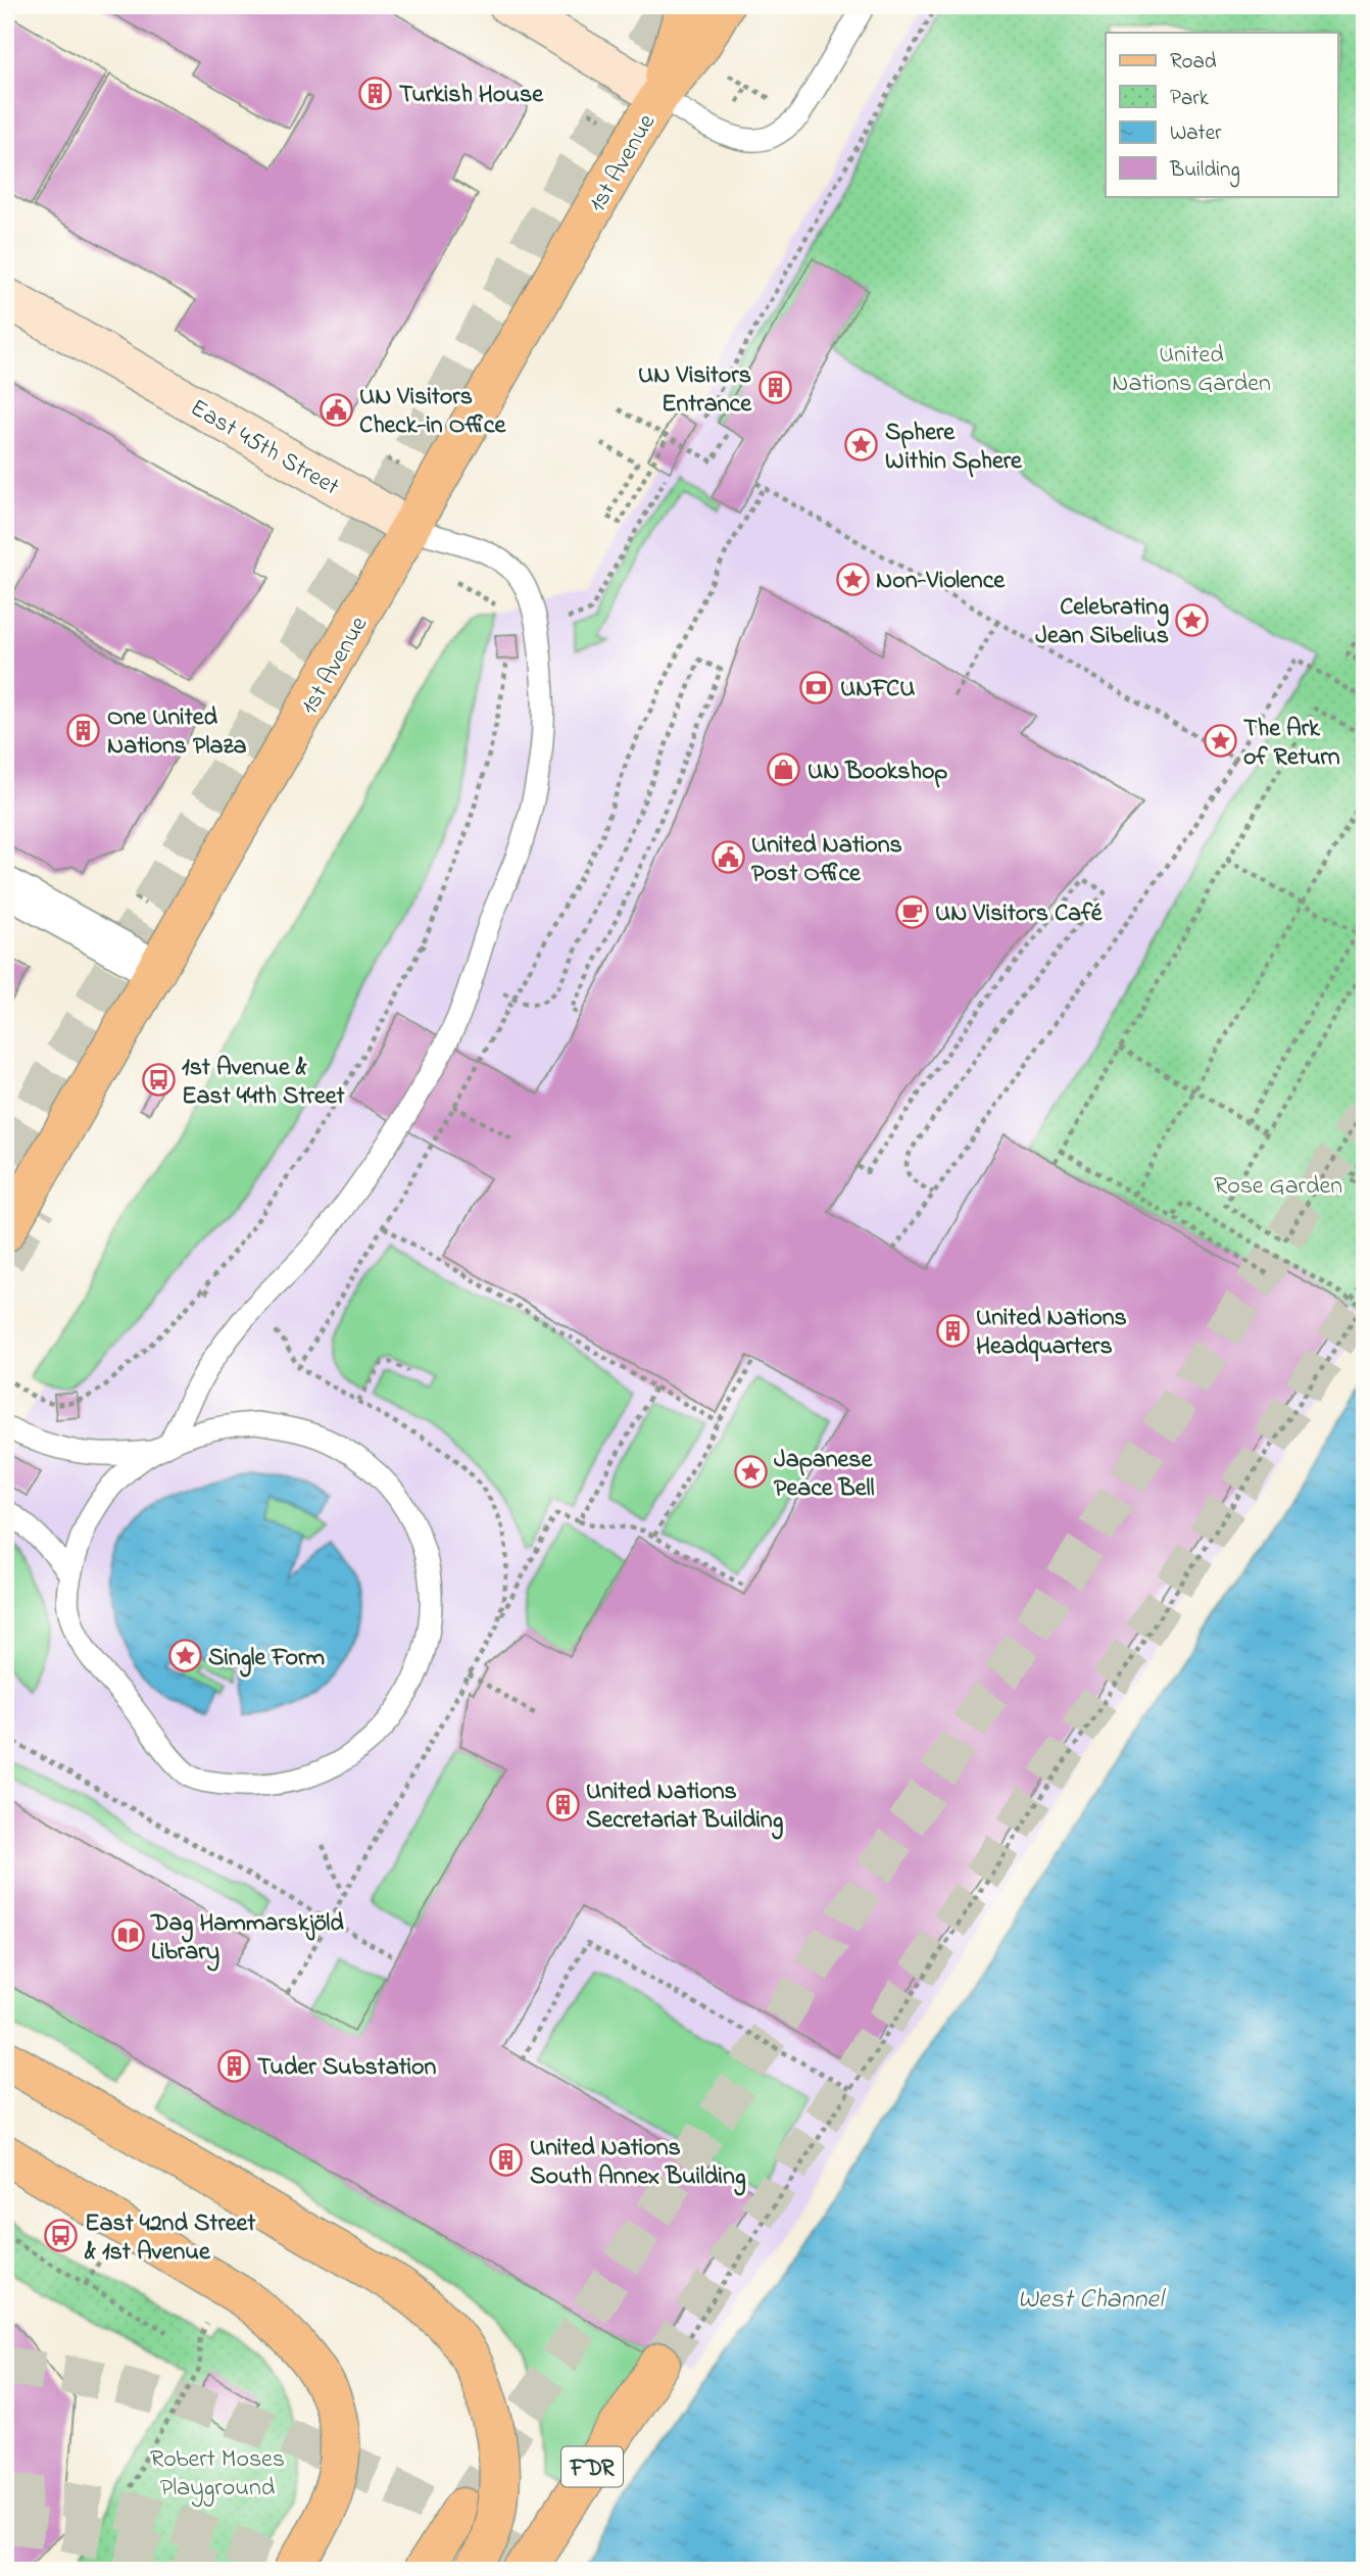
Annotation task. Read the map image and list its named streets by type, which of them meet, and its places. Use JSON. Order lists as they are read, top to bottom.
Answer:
{
  "streets": {
    "main road": ["1st Avenue", "East 45th Street", "FDR"]
  },
  "crossings": [
    ["1st Avenue", "East 45th Street"]
  ],
  "water": ["West Channel"],
  "parks": ["United Nations Garden", "Rose Garden", "Robert Moses Playground"],
  "places": {
    "building": [
      "Turkish House",
      "UN Visitors Entrance",
      "One United Nations Plaza",
      "United Nations Headquarters",
      "United Nations Secretariat Building",
      "Tuder Substation",
      "United Nations South Annex Building"
    ],
    "public building": ["UN Visitors Check-in Office", "United Nations Post Office"],
    "place": [
      "Sphere Within Sphere",
      "Non-Violence",
      "Celebrating Jean Sibelius",
      "The Ark of Return",
      "Japanese Peace Bell",
      "Single Form"
    ],
    "bank": ["UNFCU"],
    "shop": ["UN Bookshop"],
    "cafe": ["UN Visitors Café"],
    "bus stop": ["1st Avenue & East 44th Street", "East 42nd Street & 1st Avenue"],
    "library": ["Dag Hammarskjöld Library"]
  },
  "legend": [
    "Road",
    "Park",
    "Water",
    "Building"
  ]
}
